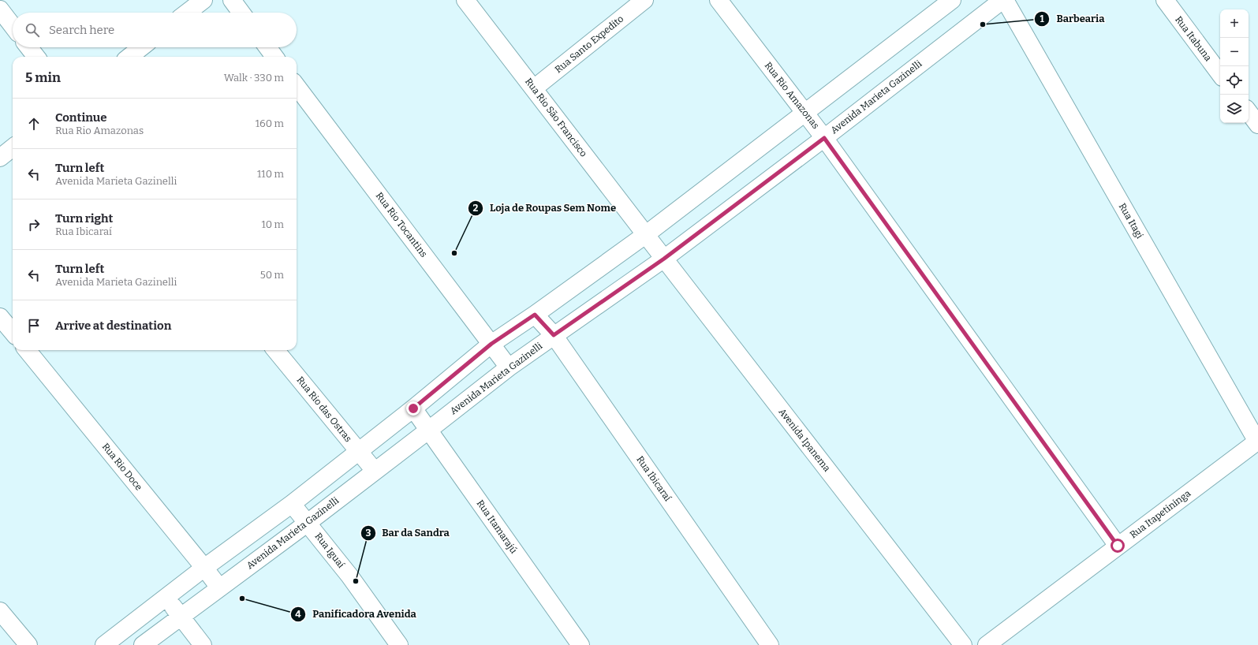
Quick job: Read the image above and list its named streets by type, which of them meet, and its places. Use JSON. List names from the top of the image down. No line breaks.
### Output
{"streets":{"street":["Rua Itabuna","Rua Santo Expedito","Rua Rio Amazonas","Avenida Marieta Gazinelli","Rua Rio São Francisco","Rua Itagi","Rua Rio Tocantins","Rua Rio das Ostras","Avenida Ipanema","Rua Rio Doce","Rua Ibicaraí","Rua Itapetininga","Rua Itamarajú","Rua Iguaí"]},"crossings":[["Rua Santo Expedito","Rua Rio São Francisco"],["Rua Rio Amazonas","Avenida Marieta Gazinelli"],["Rua Rio Amazonas","Rua Itapetininga"],["Avenida Marieta Gazinelli","Rua Itagi"],["Avenida Marieta Gazinelli","Rua Rio Tocantins"],["Avenida Marieta Gazinelli","Rua Rio das Ostras"],["Avenida Marieta Gazinelli","Avenida Ipanema"],["Avenida Marieta Gazinelli","Rua Rio Doce"],["Avenida Marieta Gazinelli","Rua Ibicaraí"],["Avenida Marieta Gazinelli","Rua Itamarajú"],["Avenida Marieta Gazinelli","Rua Iguaí"],["Rua Rio São Francisco","Avenida Ipanema"],["Rua Itagi","Rua Itapetininga"]],"places":["Barbearia","Loja de Roupas Sem Nome","Bar da Sandra","Panificadora Avenida"],"page":{"map_buttons":["+","−"],"search":"Search here","heading":["5 min","Walk · 330 m"],"list":[["Continue","Rua Rio Amazonas","160 m"],["Turn left","Avenida Marieta Gazinelli","110 m"],["Turn right","Rua Ibicaraí","10 m"],["Turn left","Avenida Marieta Gazinelli","50 m"],"Arrive at destination"]}}
